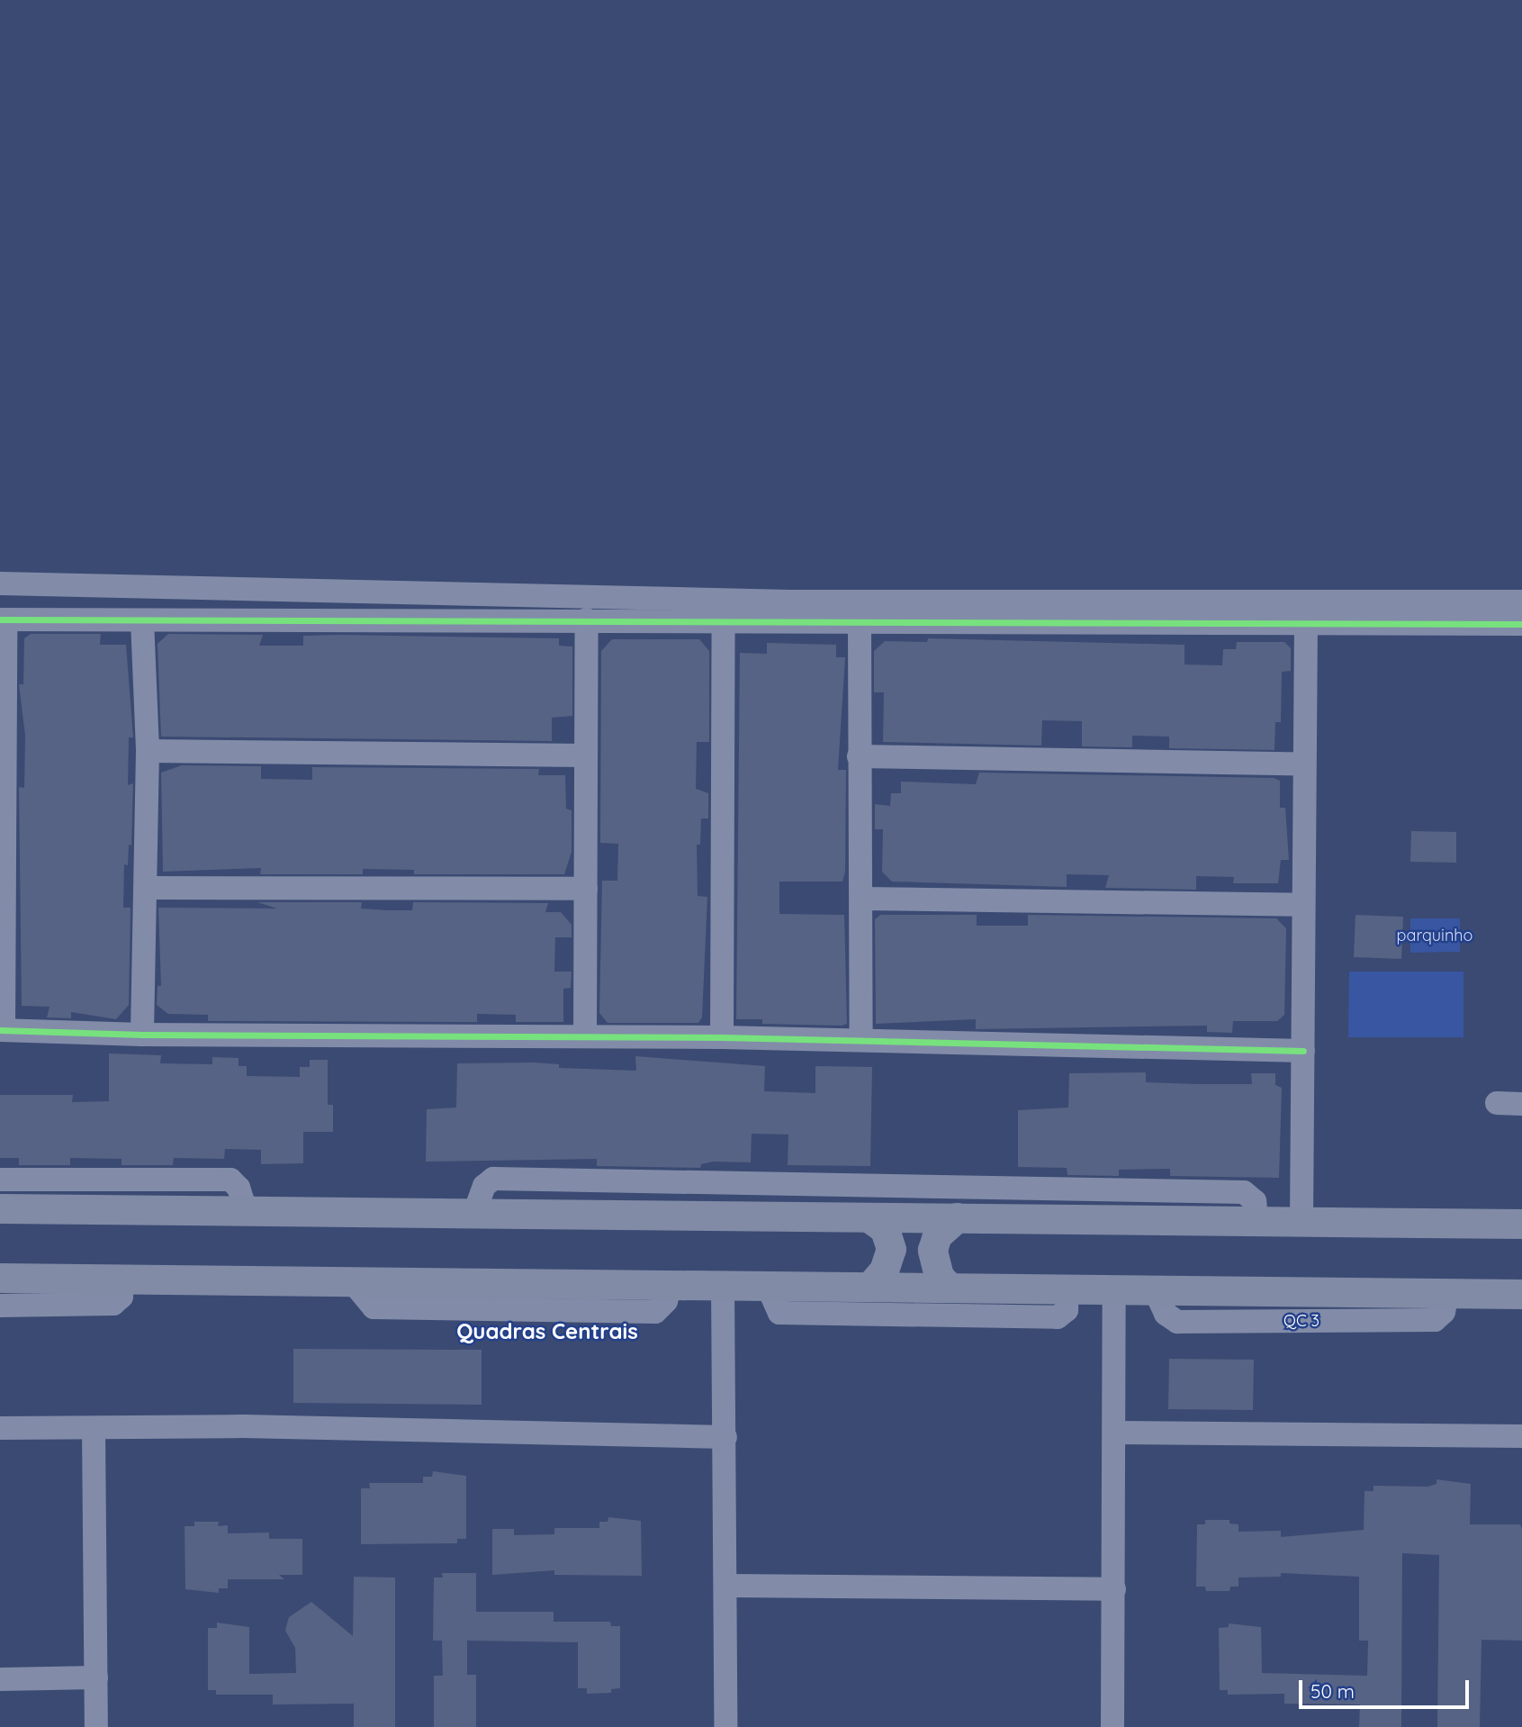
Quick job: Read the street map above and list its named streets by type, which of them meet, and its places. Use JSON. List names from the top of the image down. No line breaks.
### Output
{"districts":["Quadras Centrais"],"parks":["parquinho"],"scale_bar":"50 m"}
